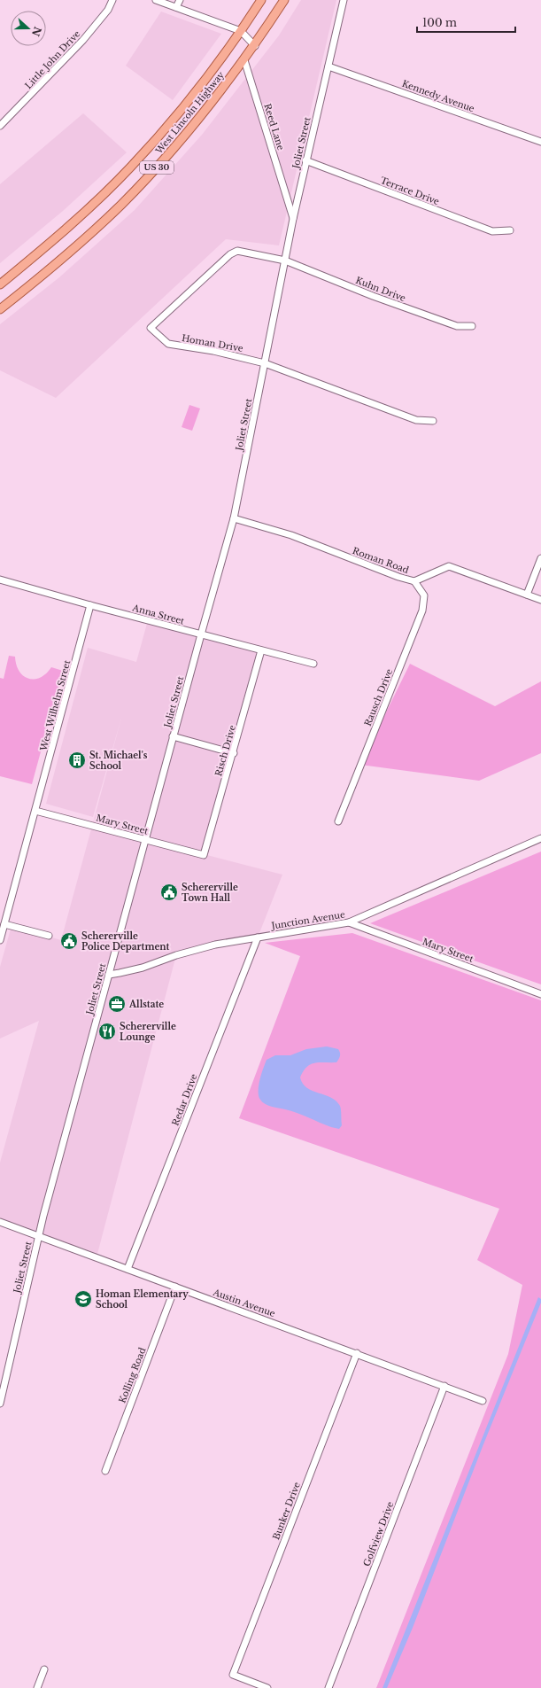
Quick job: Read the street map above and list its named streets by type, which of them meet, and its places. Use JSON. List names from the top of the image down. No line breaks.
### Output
{"streets":{"main road":["West Lincoln Highway","US 30"],"street":["Little John Drive","Kennedy Avenue","Reed Lane","Joliet Street","Terrace Drive","Kuhn Drive","Homan Drive","Roman Road","Anna Street","Rausch Drive","West Wilhelm Street","Risch Drive","Mary Street","Junction Avenue","Redar Drive","Austin Avenue","Kolling Road","Bunker Drive","Golfview Drive"]},"crossings":[["Kennedy Avenue","Joliet Street"],["West Lincoln Highway","Reed Lane"],["Reed Lane","Joliet Street"],["Joliet Street","Terrace Drive"],["Joliet Street","Kuhn Drive"],["Joliet Street","Homan Drive"],["Joliet Street","Roman Road"],["Joliet Street","Anna Street"],["Joliet Street","Mary Street"],["Joliet Street","Junction Avenue"],["Joliet Street","Austin Avenue"],["Kuhn Drive","Homan Drive"],["Roman Road","Rausch Drive"],["Anna Street","West Wilhelm Street"],["Anna Street","Risch Drive"],["West Wilhelm Street","Mary Street"],["Risch Drive","Mary Street"],["Mary Street","Junction Avenue"],["Junction Avenue","Redar Drive"],["Redar Drive","Austin Avenue"],["Austin Avenue","Kolling Road"],["Austin Avenue","Bunker Drive"],["Austin Avenue","Golfview Drive"]],"places":{"building":["St. Michael's School"],"public building":["Schererville Town Hall","Schererville Police Department"],"office":["Allstate"],"restaurant":["Schererville Lounge"],"school or university":["Homan Elementary School"]},"scale_bar":"100 m","north":"right"}
